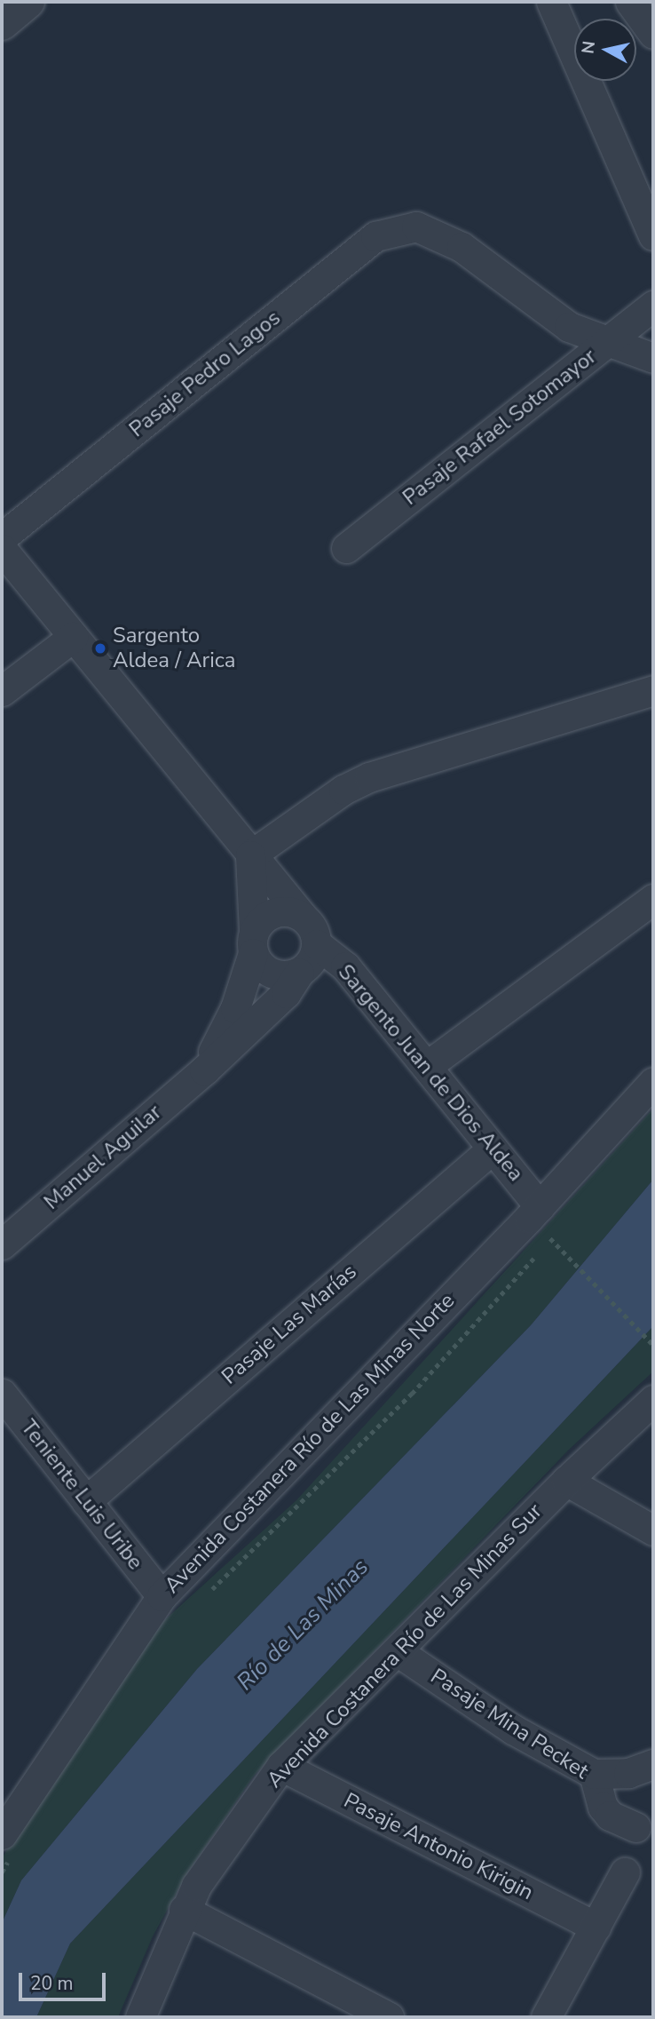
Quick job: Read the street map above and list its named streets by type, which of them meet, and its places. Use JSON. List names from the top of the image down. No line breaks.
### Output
{"streets":{"street":["Pasaje Pedro Lagos","Pasaje Rafael Sotomayor","Sargento Juan de Dios Aldea","Manuel Aguilar","Pasaje Las Marías","Avenida Costanera Río de Las Minas Norte","Teniente Luis Uribe","Avenida Costanera Río de Las Minas Sur","Pasaje Mina Pecket","Pasaje Antonio Kirigin"]},"crossings":[["Pasaje Pedro Lagos","Pasaje Rafael Sotomayor"],["Sargento Juan de Dios Aldea","Manuel Aguilar"],["Sargento Juan de Dios Aldea","Pasaje Las Marías"],["Sargento Juan de Dios Aldea","Avenida Costanera Río de Las Minas Norte"],["Pasaje Las Marías","Teniente Luis Uribe"],["Avenida Costanera Río de Las Minas Norte","Teniente Luis Uribe"],["Avenida Costanera Río de Las Minas Sur","Pasaje Mina Pecket"],["Avenida Costanera Río de Las Minas Sur","Pasaje Antonio Kirigin"]],"water":["Río de Las Minas"],"places":["Sargento Aldea / Arica"],"scale_bar":"20 m","north":"left"}
